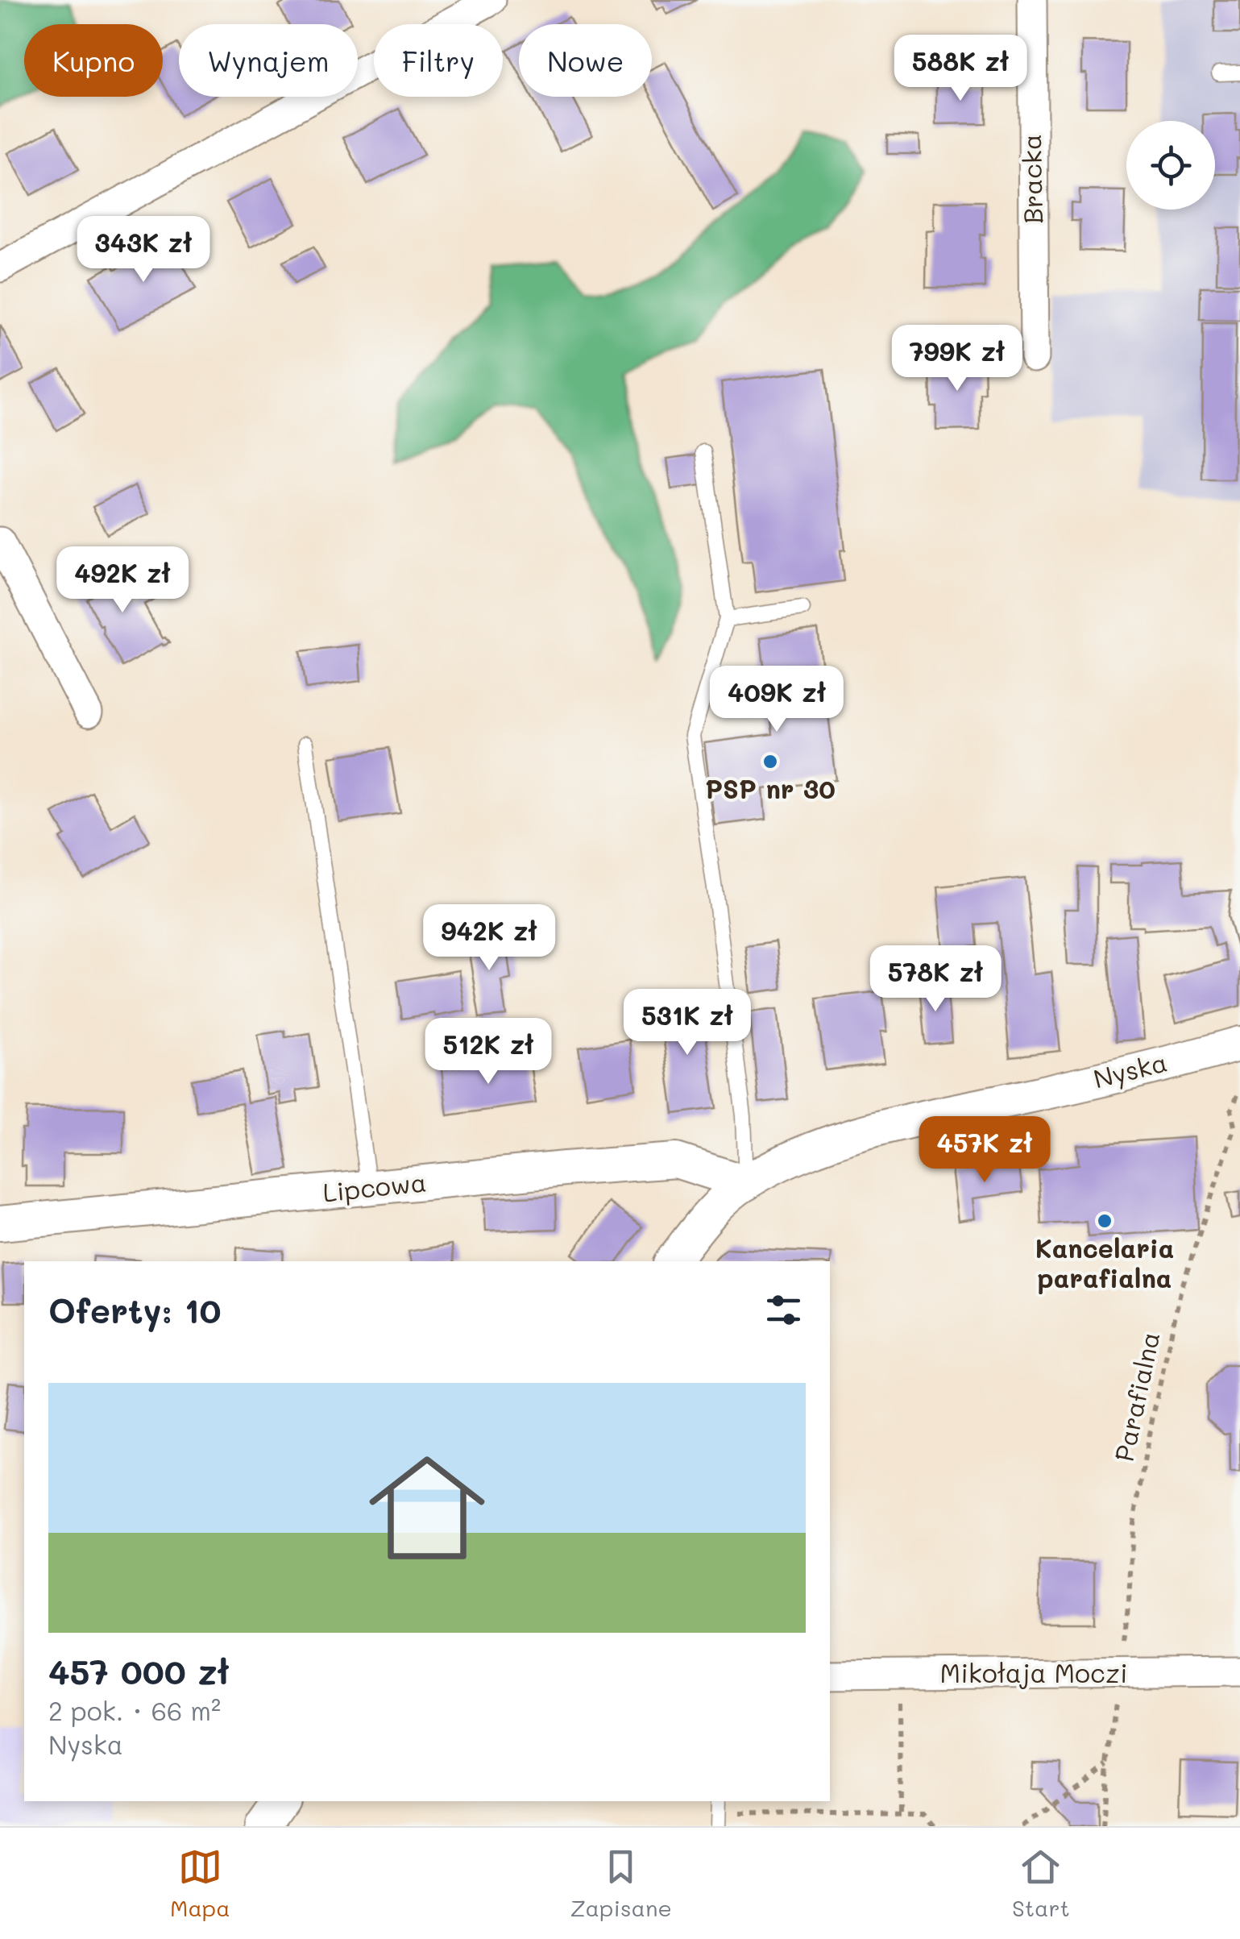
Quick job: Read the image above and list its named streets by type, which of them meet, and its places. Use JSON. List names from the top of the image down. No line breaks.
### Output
{"streets":{"street":["Bracka","Nyska","Lipcowa","Mikołaja Moczi"],"path":["Parafialna"]},"crossings":[["Nyska","Lipcowa"],["Parafialna","Mikołaja Moczi"]],"places":["PSP nr 30","Kancelaria parafialna"],"page":{"chip":["Kupno","Wynajem","Filtry","Nowe"],"price":["588K zł","343K zł","799K zł","492K zł","409K zł","942K zł","578K zł","531K zł","512K zł","457K zł"],"heading":"Oferty: 10","list":[{"name":"457 000 zł","note":"2 pok. · 66 m² · Nyska"}],"tabs":["Mapa","Zapisane","Start"]}}
